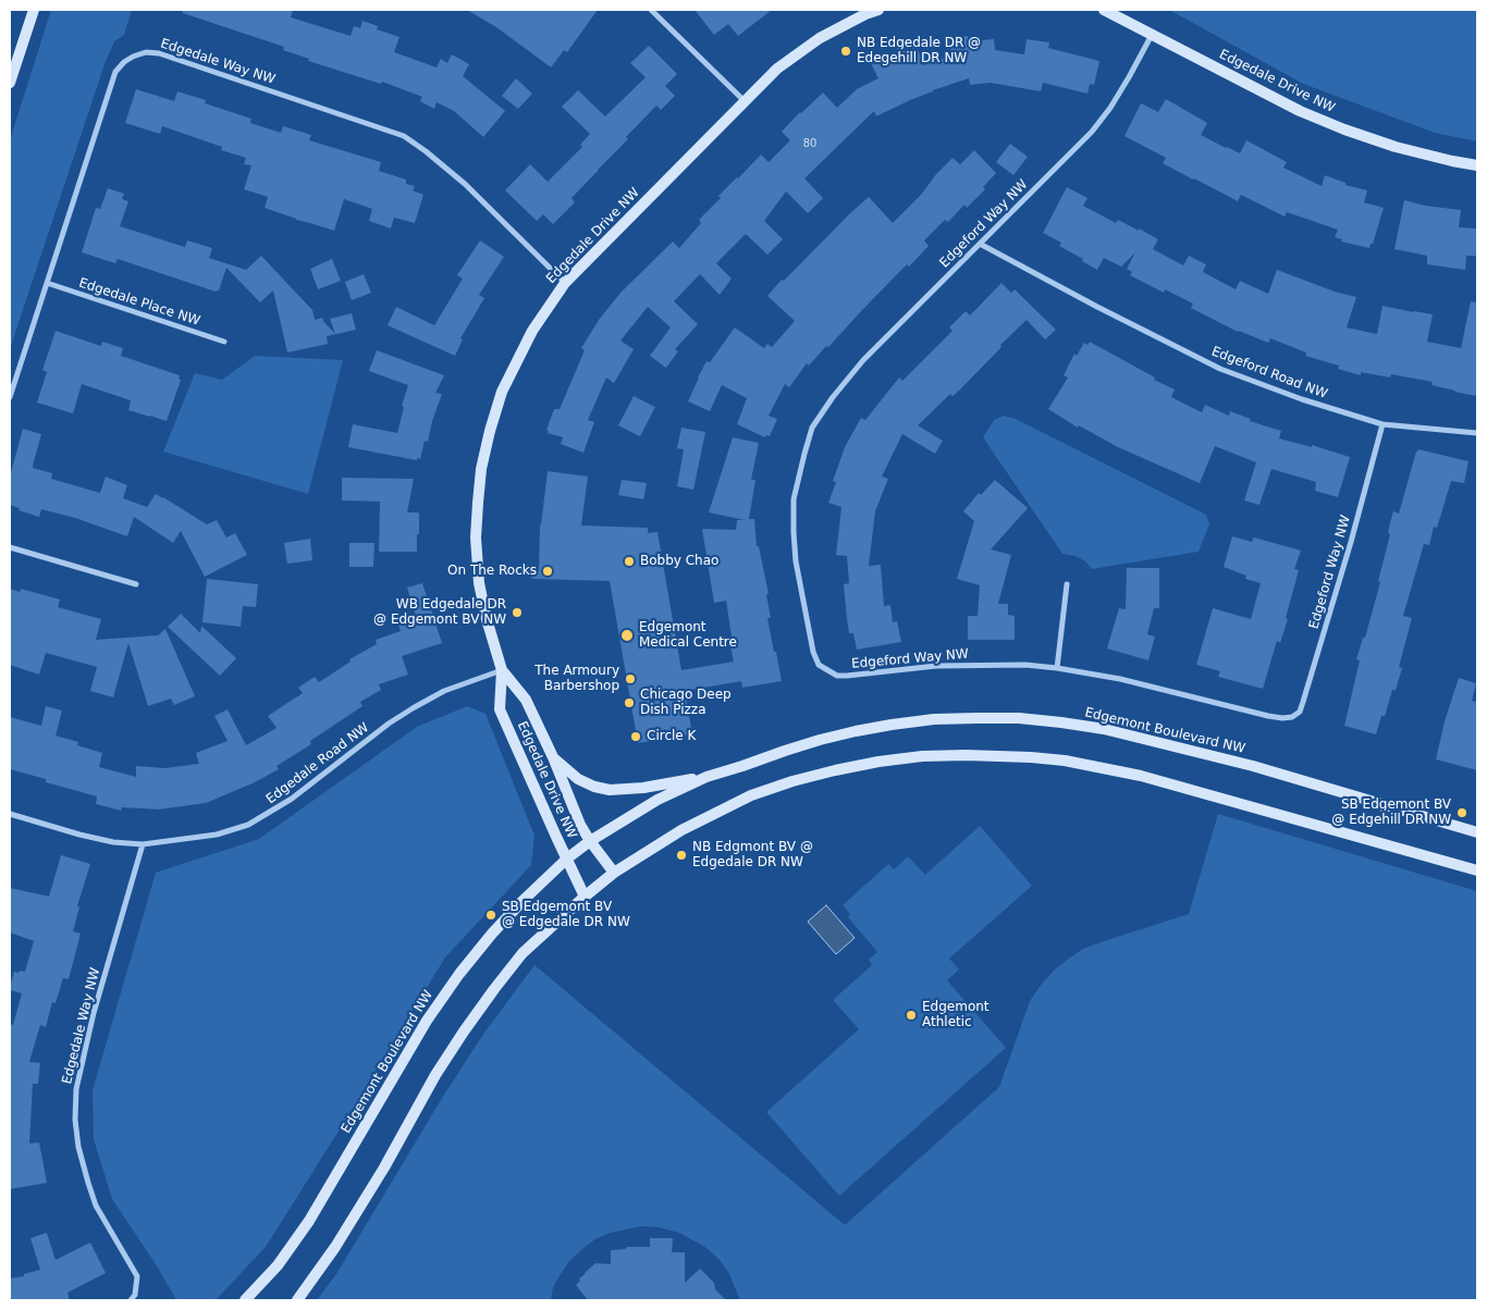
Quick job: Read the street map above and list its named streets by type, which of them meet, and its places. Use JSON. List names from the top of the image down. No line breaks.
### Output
{"streets":{"main road":["Edgedale Drive NW","Edgemont Boulevard NW"],"street":["Edgedale Way NW","Edgeford Way NW","Edgedale Place NW","Edgeford Road NW","Edgedale Road NW"]},"crossings":[["Edgedale Way NW","Edgedale Drive NW"],["Edgedale Way NW","Edgedale Place NW"],["Edgedale Way NW","Edgedale Road NW"],["Edgedale Drive NW","Edgeford Way NW"],["Edgedale Drive NW","Edgemont Boulevard NW"],["Edgedale Drive NW","Edgedale Road NW"],["Edgeford Way NW","Edgeford Road NW"]],"places":["NB Edgedale DR @ Edegehill DR NW","Bobby Chao","On The Rocks","WB Edgedale DR @ Edgemont BV NW","Edgemont Medical Centre","The Armoury Barbershop","Chicago Deep Dish Pizza","Circle K","SB Edgemont BV @ Edgehill DR NW","NB Edgmont BV @ Edgedale DR NW","SB Edgemont BV @ Edgedale DR NW","Edgemont Athletic"],"house_numbers":["80"]}
